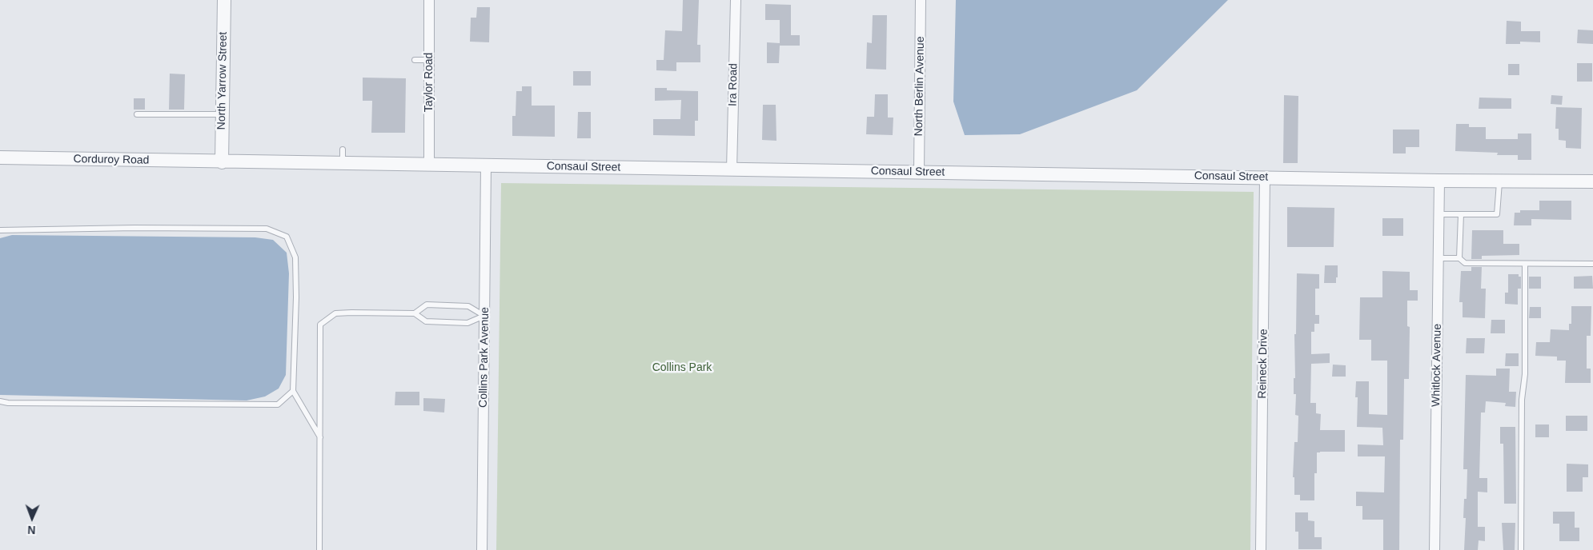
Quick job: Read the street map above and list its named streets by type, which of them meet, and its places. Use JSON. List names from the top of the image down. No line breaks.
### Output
{"streets":{"street":["North Yarrow Street","Taylor Road","Ira Road","North Berlin Avenue","Corduroy Road","Consaul Street","Collins Park Avenue","Reineck Drive","Whitlock Avenue"]},"crossings":[["North Yarrow Street","Corduroy Road"],["North Yarrow Street","Consaul Street"],["Taylor Road","Consaul Street"],["Ira Road","Consaul Street"],["North Berlin Avenue","Consaul Street"],["Corduroy Road","Consaul Street"],["Consaul Street","Collins Park Avenue"],["Consaul Street","Reineck Drive"],["Consaul Street","Whitlock Avenue"]],"parks":["Collins Park"],"north":"bottom"}
